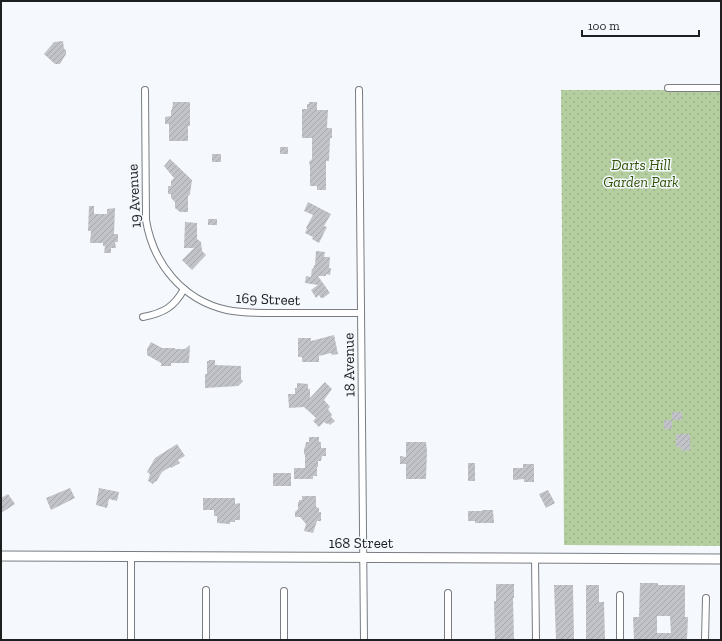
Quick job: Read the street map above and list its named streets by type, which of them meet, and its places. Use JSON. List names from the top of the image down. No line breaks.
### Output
{"streets":{"main road":["168 Street"],"street":["19 Avenue","169 Street","18 Avenue"]},"crossings":[["19 Avenue","169 Street"],["169 Street","18 Avenue"],["18 Avenue","168 Street"]],"parks":["Darts Hill Garden Park"],"scale_bar":"100 m"}
